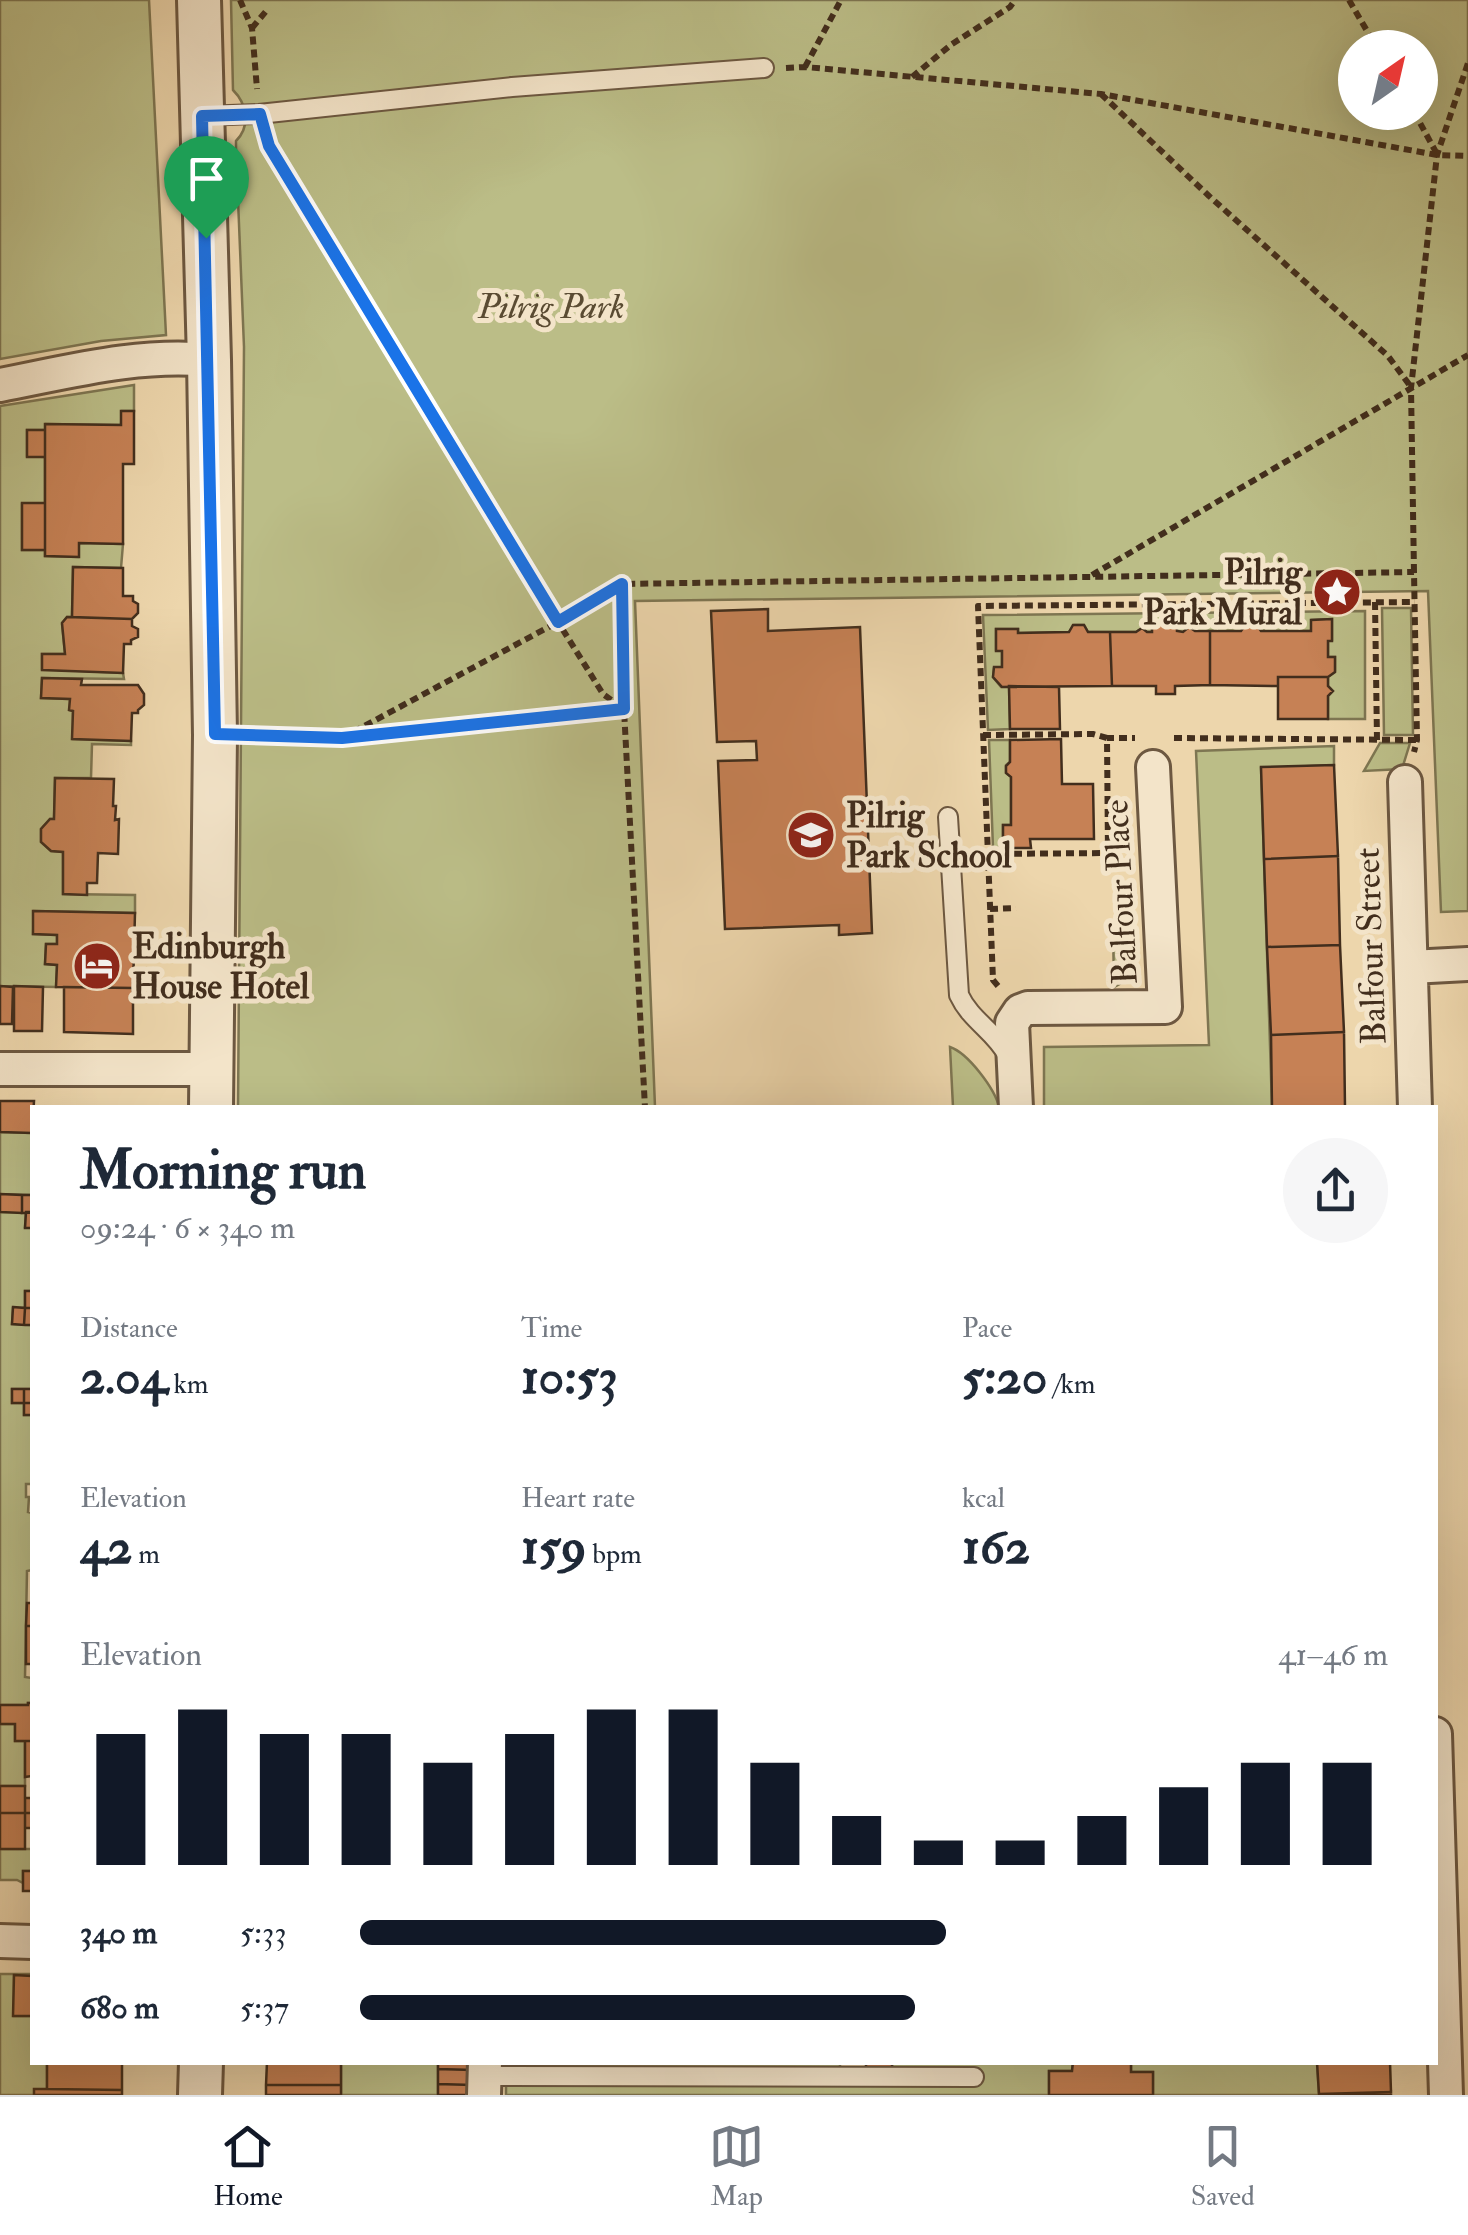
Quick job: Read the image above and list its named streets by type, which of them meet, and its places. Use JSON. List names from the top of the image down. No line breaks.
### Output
{"streets":{"street":["Balfour Place","Balfour Street"]},"parks":["Pilrig Park"],"places":{"place":["Pilrig Park Mural"],"school or university":["Pilrig Park School"],"hotel":["Edinburgh House Hotel"]},"north":"top right","page":{"heading":["Morning run","09:24 · 6 × 340 m"],"stats":[["Distance","2.04 km"],["Time","10:53"],["Pace","5:20 /km"],["Elevation","42 m"],["Heart rate","159 bpm"],["kcal","162"]],"chart":["Elevation","41–46 m"],"list":[{"name":"340 m","note":"5:33"},{"name":"680 m","note":"5:37"}],"tabs":["Home","Map","Saved"]}}
